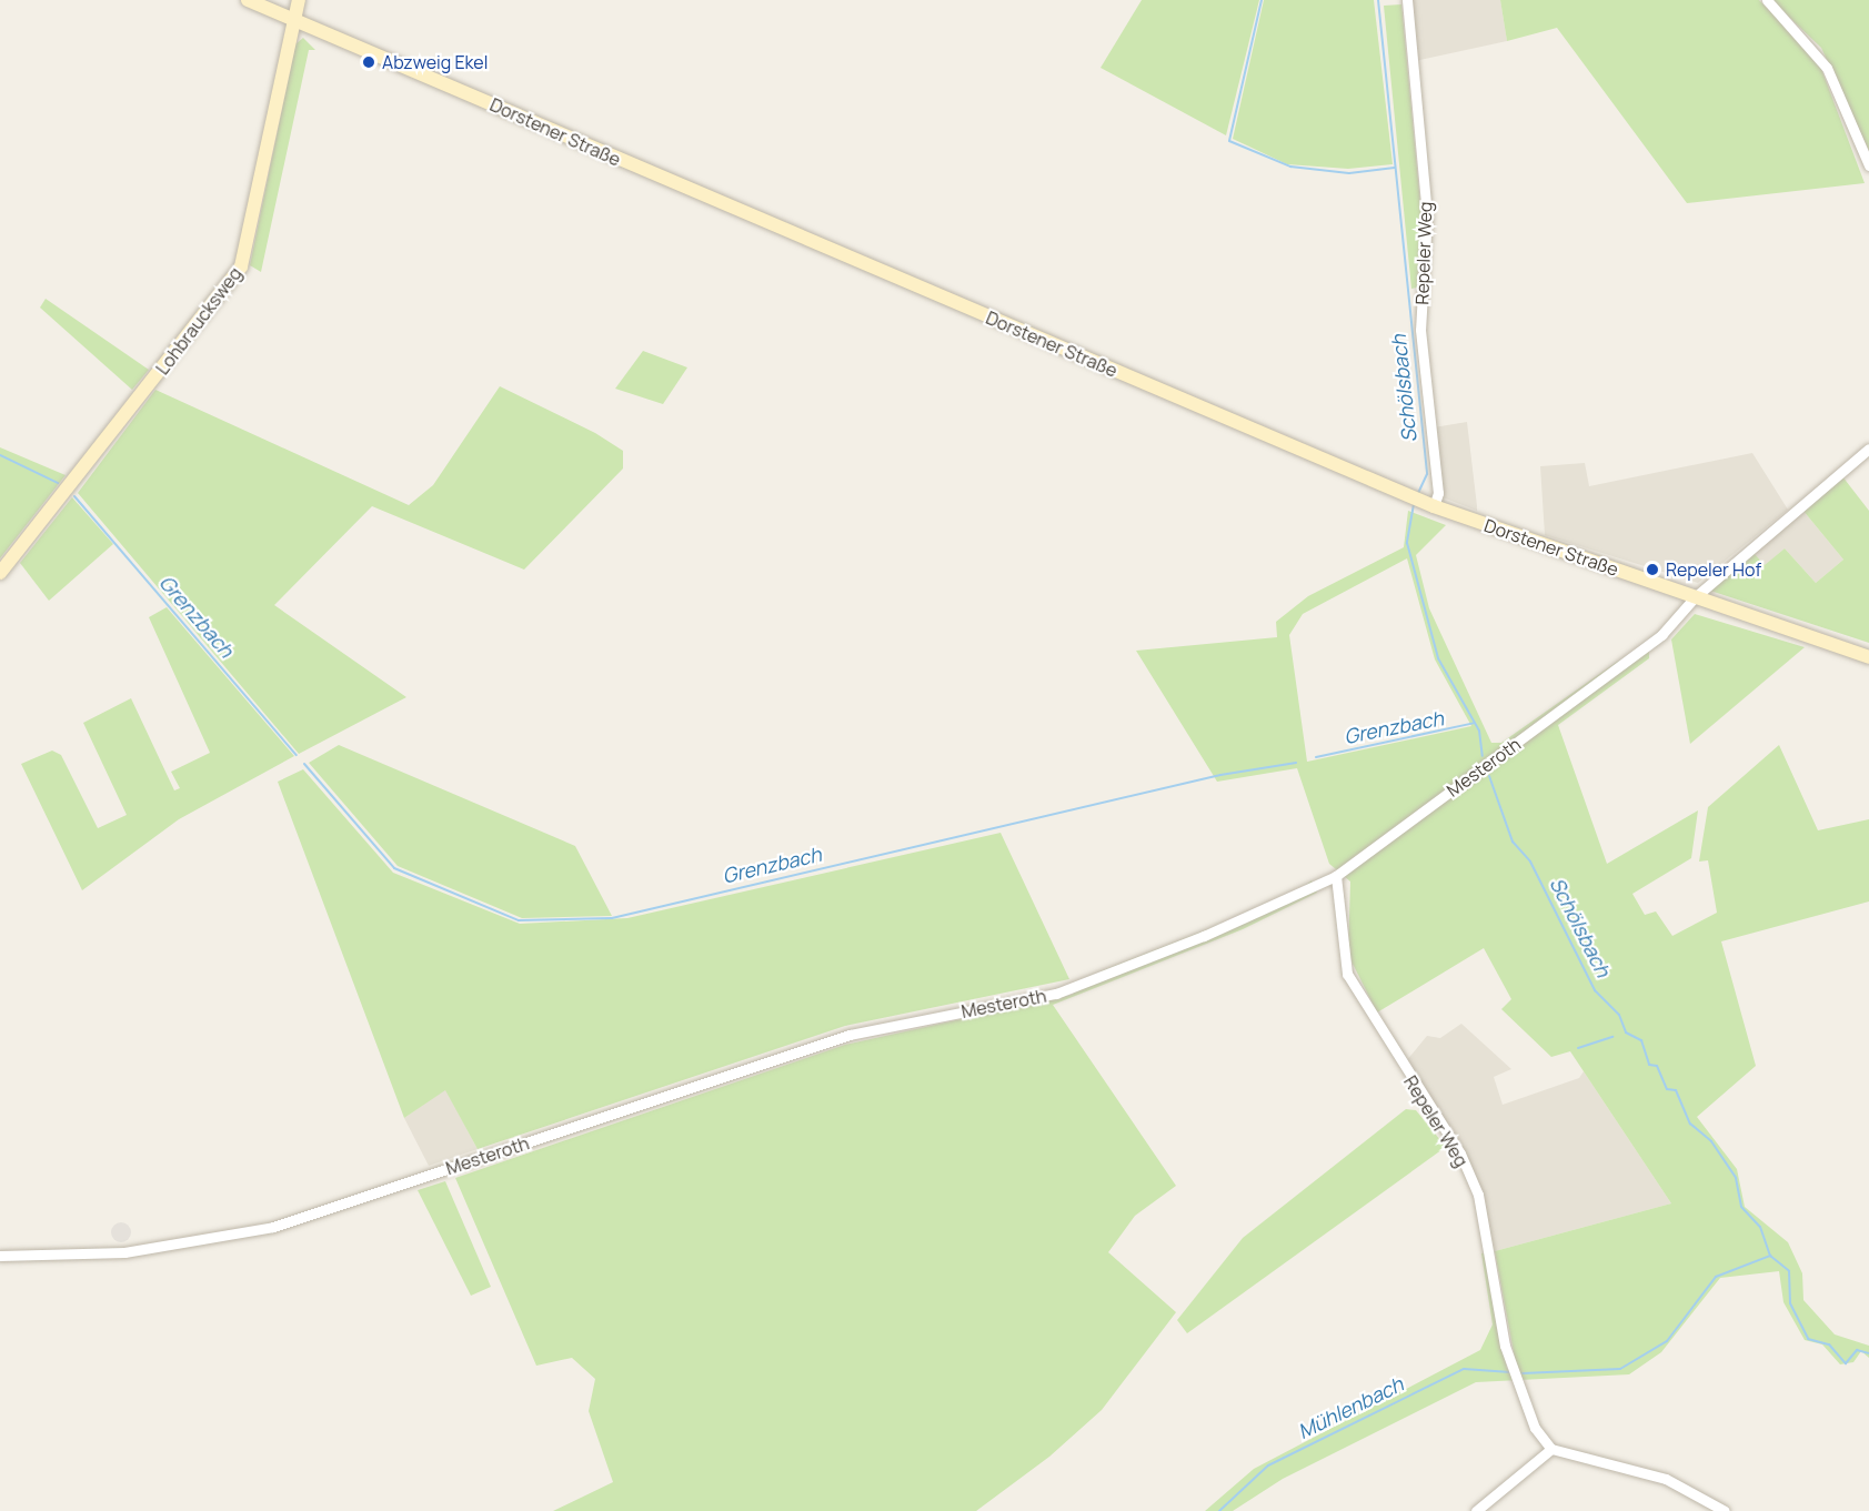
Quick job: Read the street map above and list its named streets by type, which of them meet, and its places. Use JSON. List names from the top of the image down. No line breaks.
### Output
{"streets":{"main road":["Dorstener Straße","Lohbraucksweg"],"street":["Repeler Weg","Mesteroth"]},"crossings":[["Dorstener Straße","Repeler Weg"],["Dorstener Straße","Lohbraucksweg"],["Dorstener Straße","Mesteroth"],["Repeler Weg","Mesteroth"]],"water":["Schölsbach","Grenzbach","Mühlenbach"],"places":["Abzweig Ekel","Repeler Hof"]}
